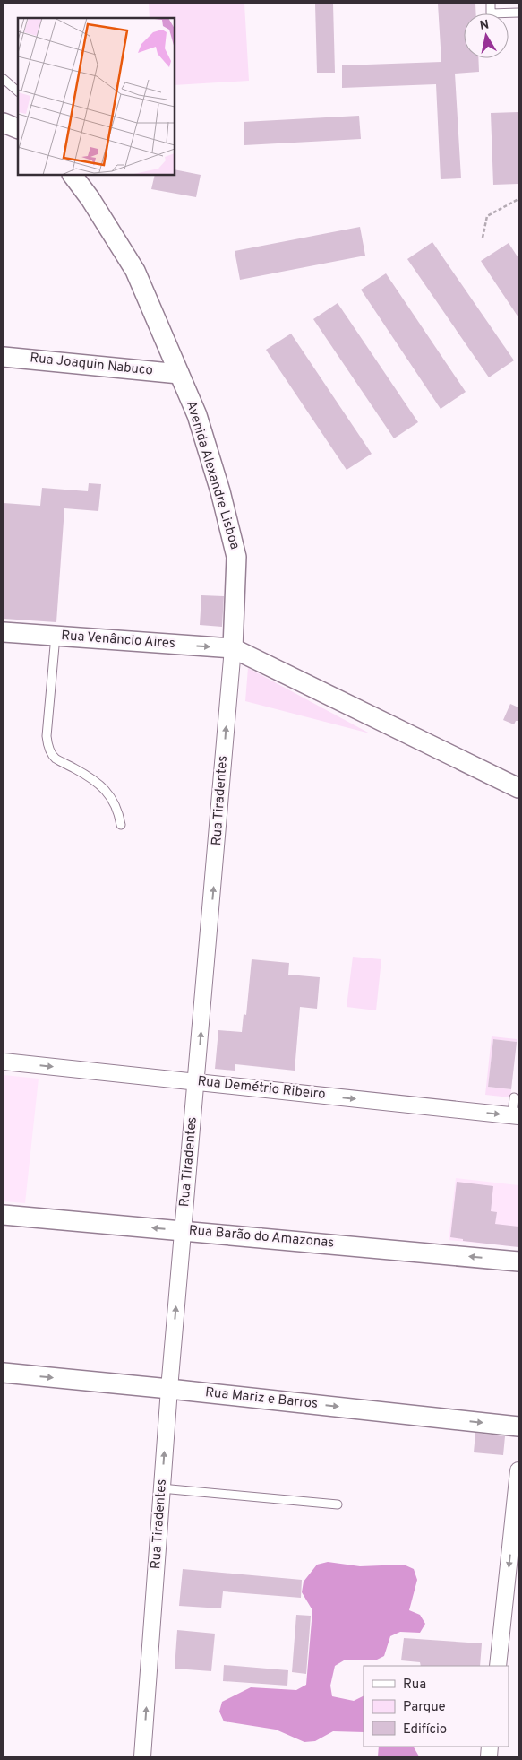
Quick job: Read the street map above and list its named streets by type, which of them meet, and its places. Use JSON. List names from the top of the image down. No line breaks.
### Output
{"streets":{"street":["Rua Joaquin Nabuco","Avenida Alexandre Lisboa","Rua Venâncio Aires","Rua Tiradentes","Rua Demétrio Ribeiro","Rua Barão do Amazonas","Rua Mariz e Barros"]},"crossings":[["Rua Joaquin Nabuco","Avenida Alexandre Lisboa"],["Avenida Alexandre Lisboa","Rua Venâncio Aires"],["Avenida Alexandre Lisboa","Rua Tiradentes"],["Rua Venâncio Aires","Rua Tiradentes"],["Rua Tiradentes","Rua Demétrio Ribeiro"],["Rua Tiradentes","Rua Barão do Amazonas"],["Rua Tiradentes","Rua Mariz e Barros"]],"one_way":["Rua Venâncio Aires","Rua Tiradentes","Rua Demétrio Ribeiro","Rua Barão do Amazonas","Rua Mariz e Barros"],"legend":["Rua","Parque","Edifício"],"north":"top"}
